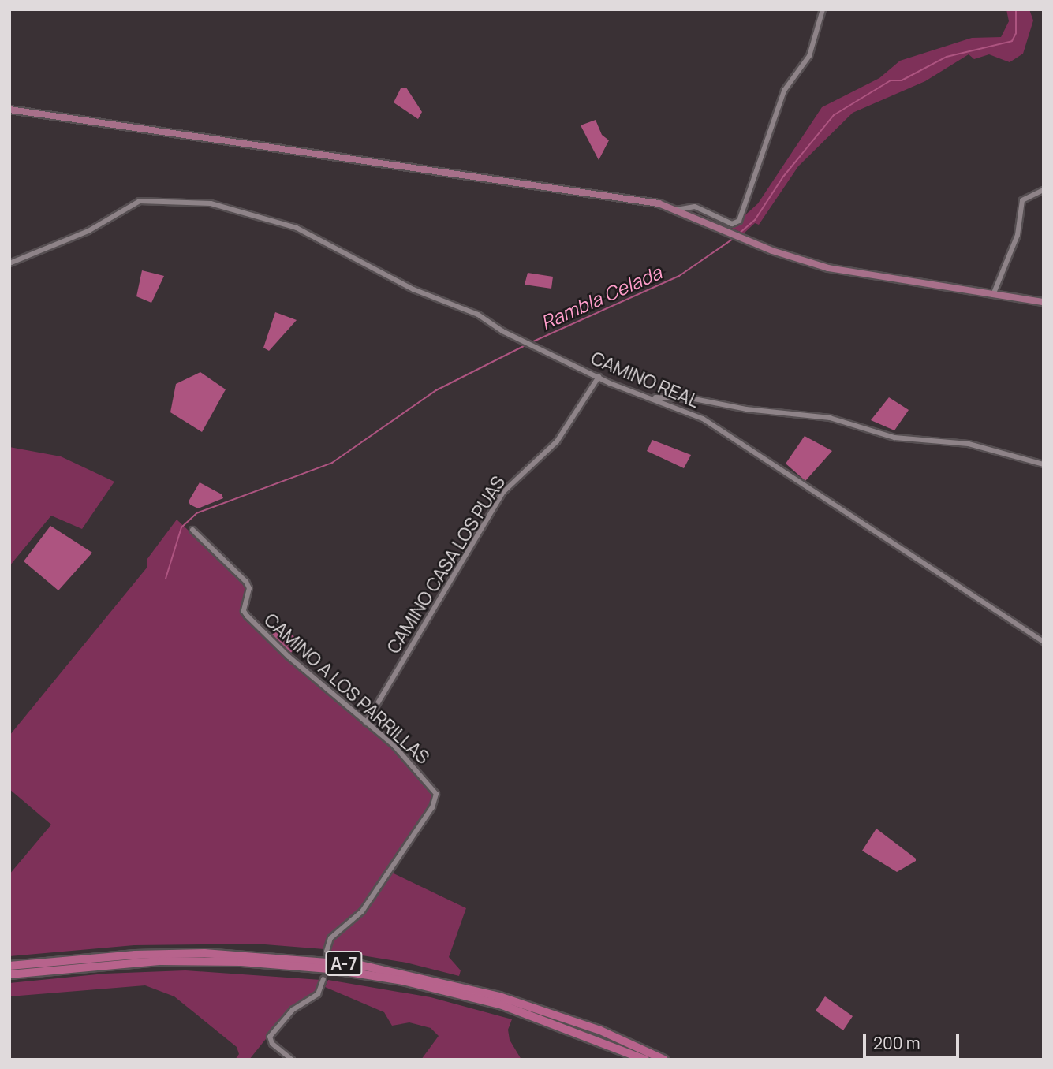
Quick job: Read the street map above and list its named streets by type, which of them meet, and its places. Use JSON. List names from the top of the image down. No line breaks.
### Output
{"streets":{"highway":["A-7"],"street":["CAMINO REAL","CAMINO CASA LOS PUAS","CAMINO A LOS PARRILLAS"]},"crossings":[["CAMINO REAL","CAMINO CASA LOS PUAS"],["CAMINO CASA LOS PUAS","CAMINO A LOS PARRILLAS"]],"water":["Rambla Celada"],"scale_bar":"200 m"}
